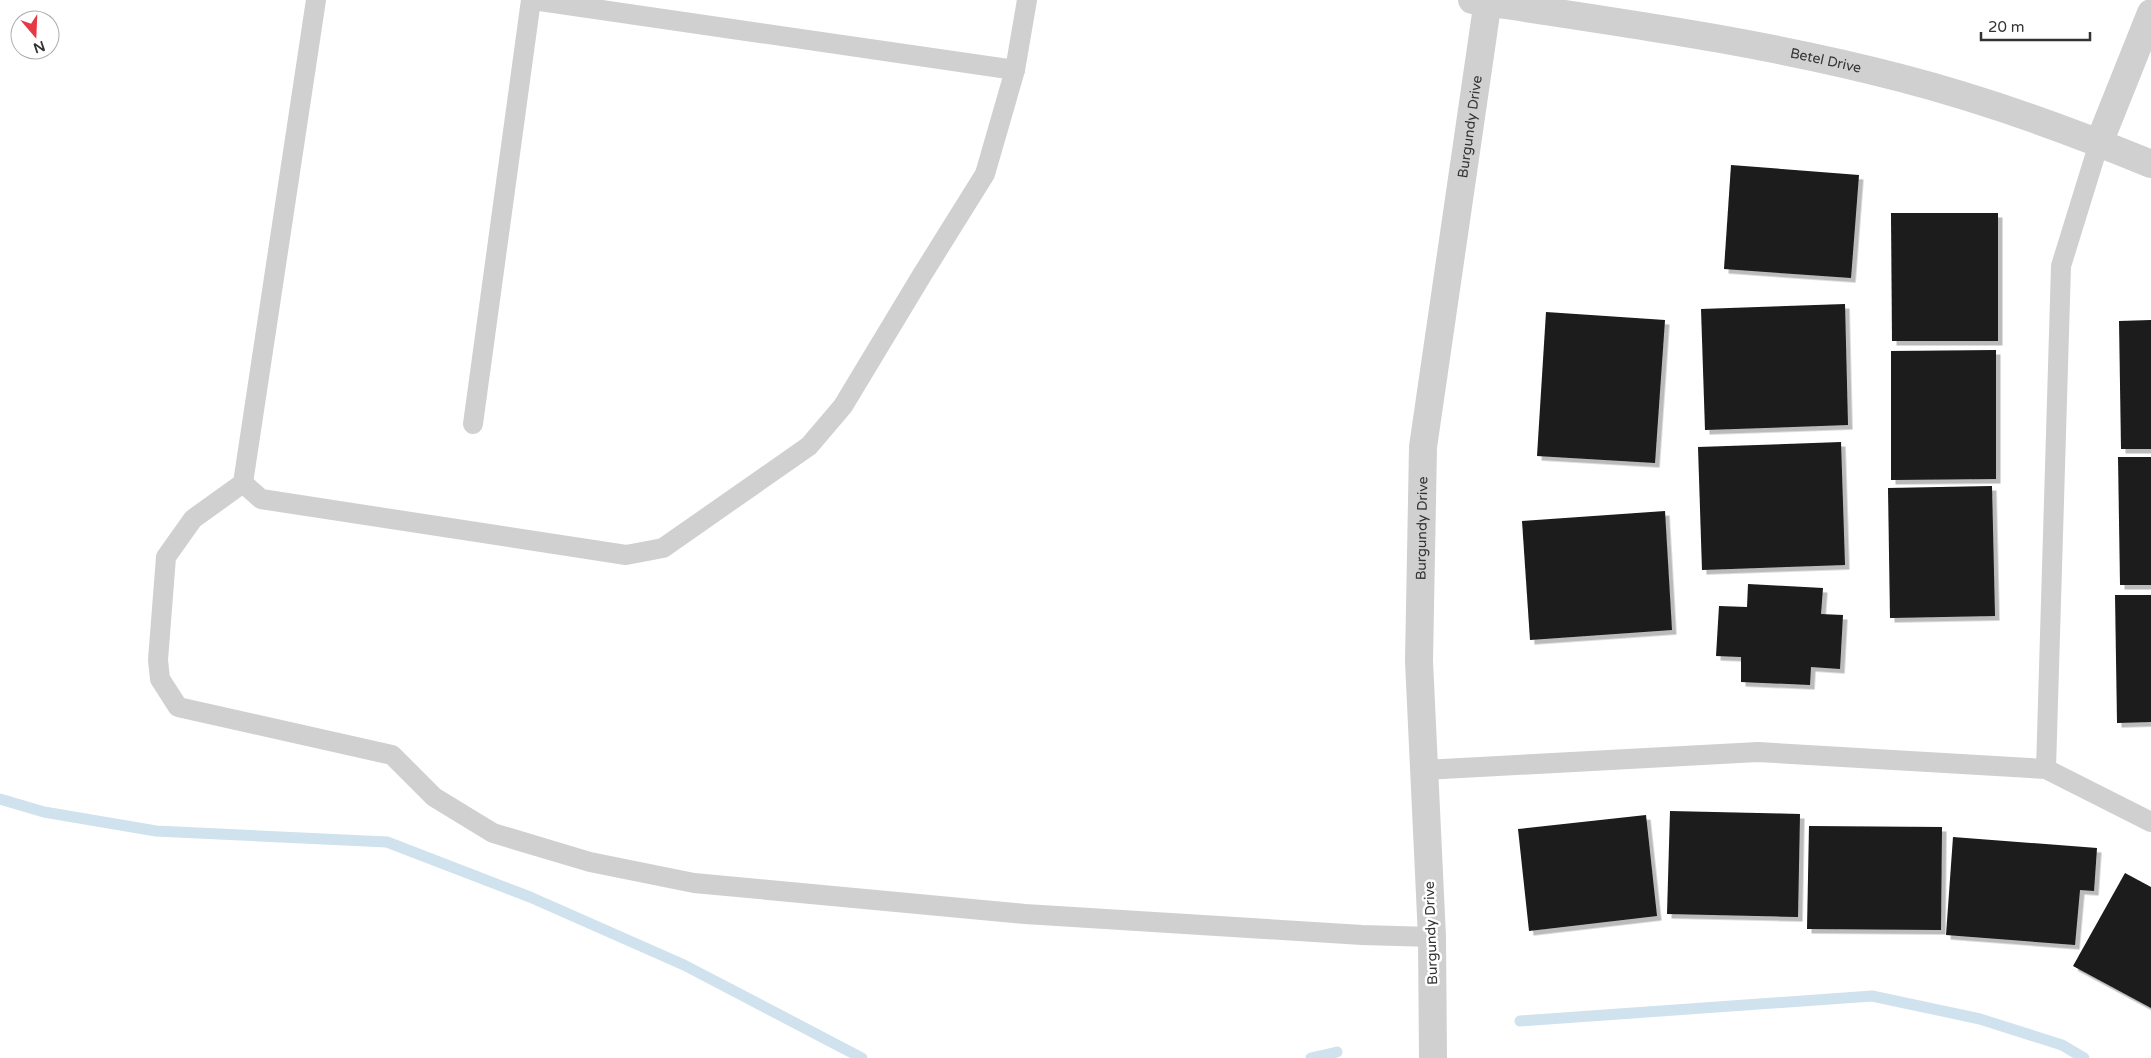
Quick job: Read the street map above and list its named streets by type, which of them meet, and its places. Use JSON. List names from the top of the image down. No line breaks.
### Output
{"streets":{"street":["Betel Drive","Burgundy Drive"]},"crossings":[["Betel Drive","Burgundy Drive"]],"scale_bar":"20 m","north":"bottom"}
